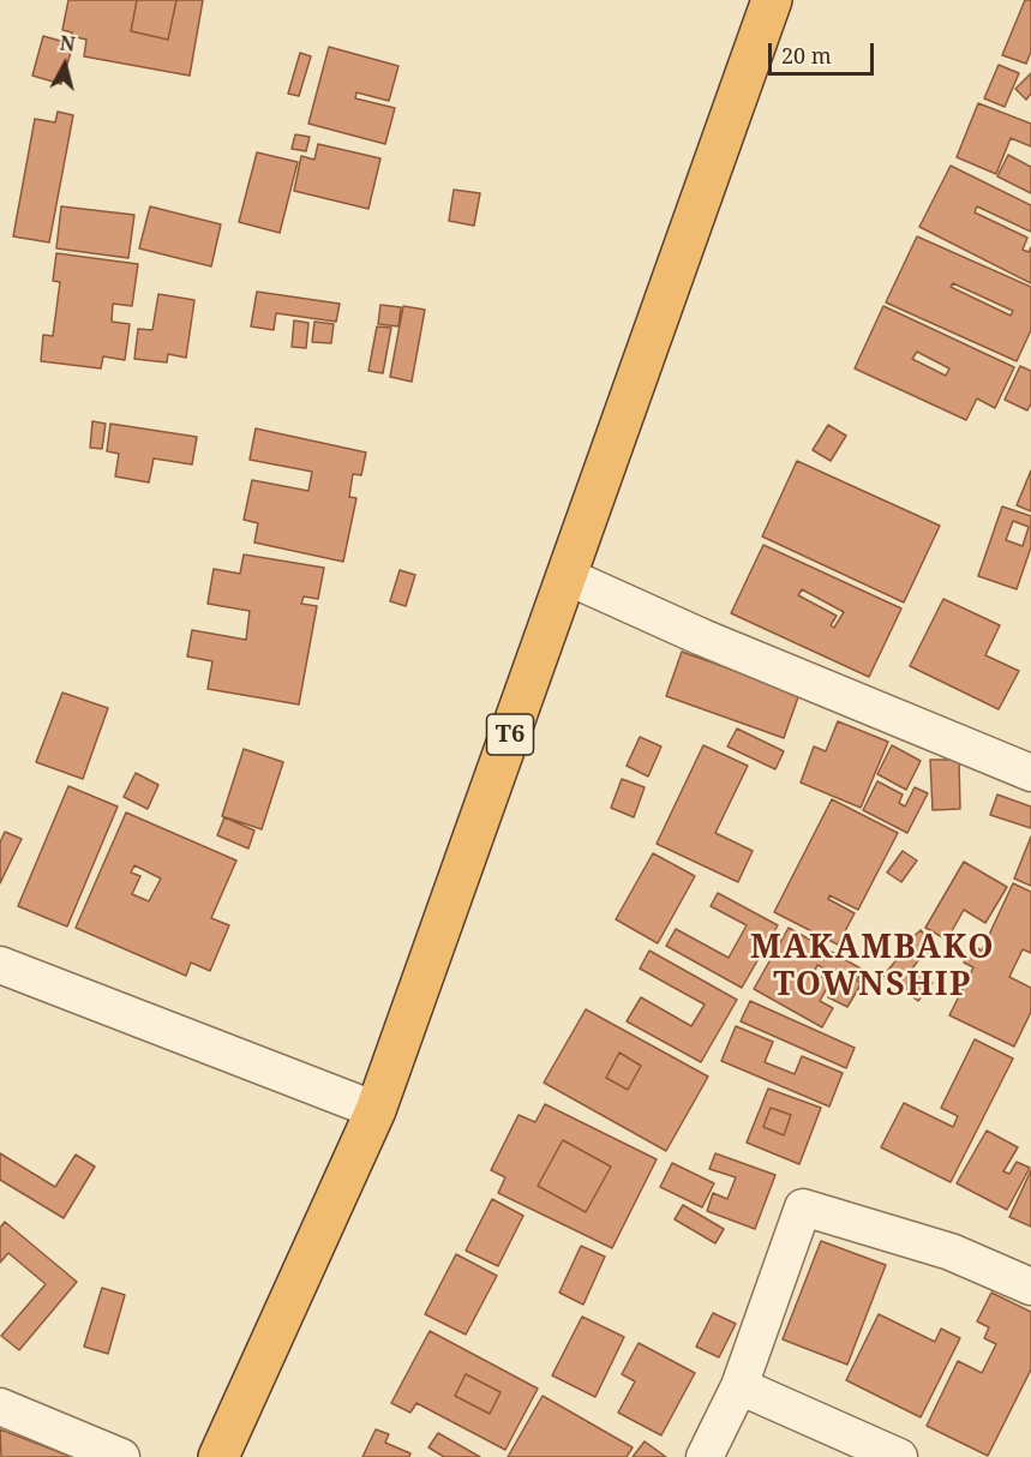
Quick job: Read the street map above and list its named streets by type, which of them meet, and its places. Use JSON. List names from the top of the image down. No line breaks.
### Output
{"streets":{"highway":["T6"]},"districts":["MAKAMBAKO TOWNSHIP"],"scale_bar":"20 m","north":"top"}
